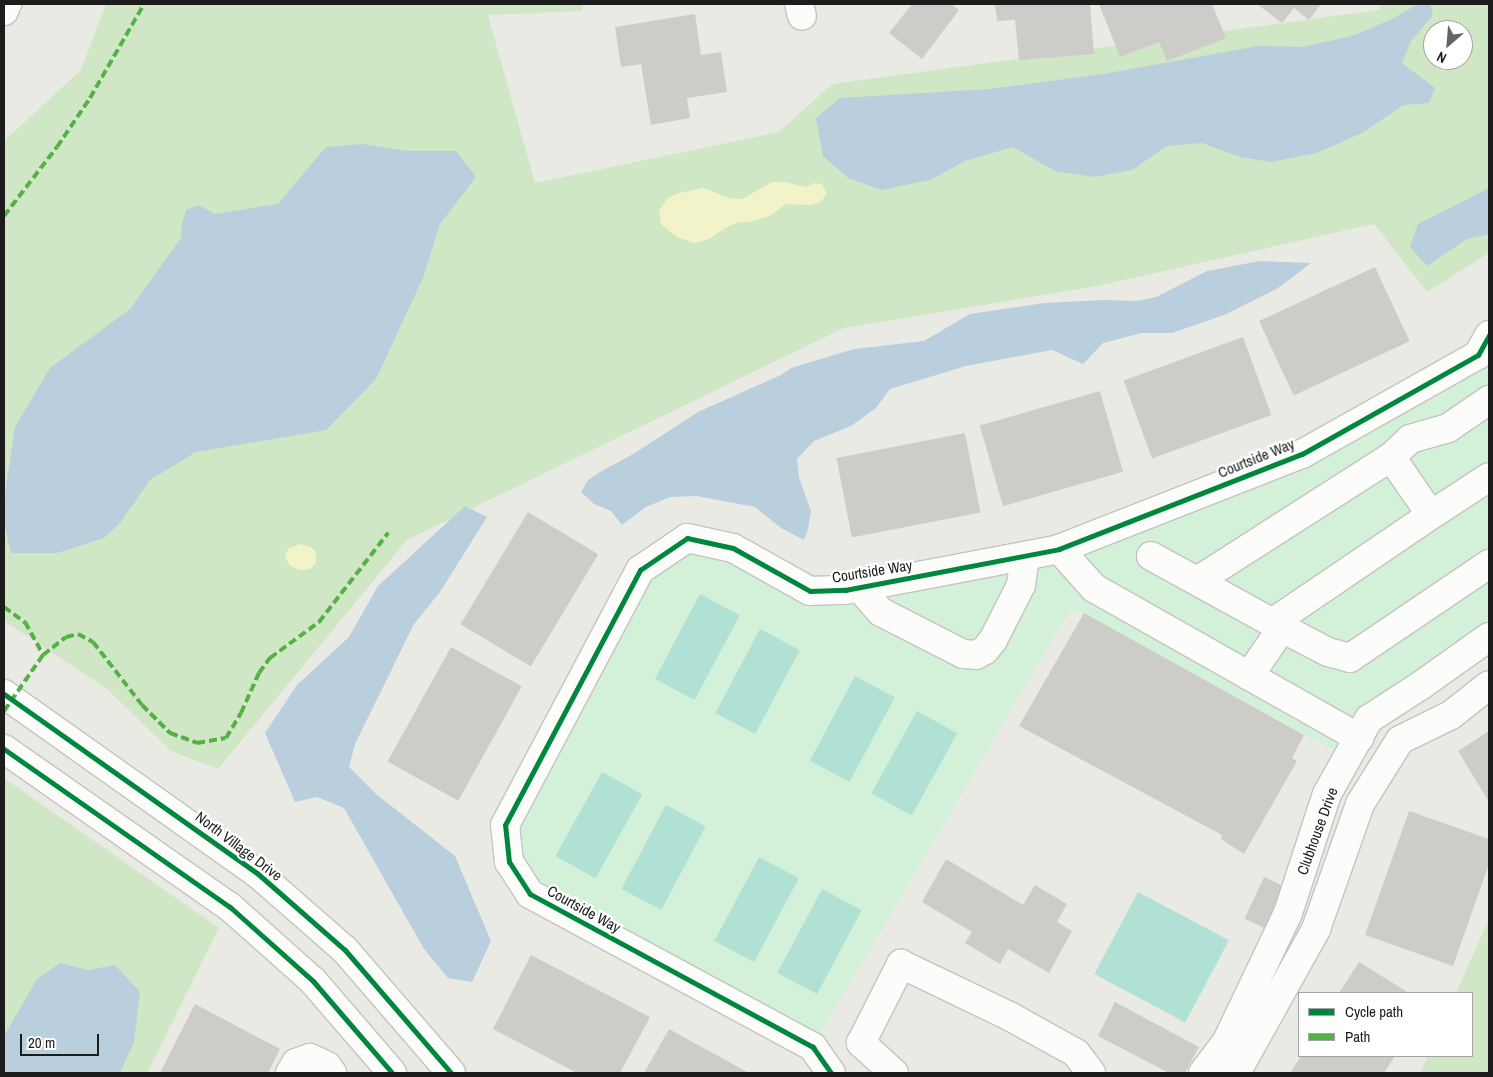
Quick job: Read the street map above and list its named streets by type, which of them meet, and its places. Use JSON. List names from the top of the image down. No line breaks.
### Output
{"streets":{"street":["Courtside Way","Clubhouse Drive","North Village Drive"]},"legend":["Cycle path","Path"],"scale_bar":"20 m","north":"bottom left"}
